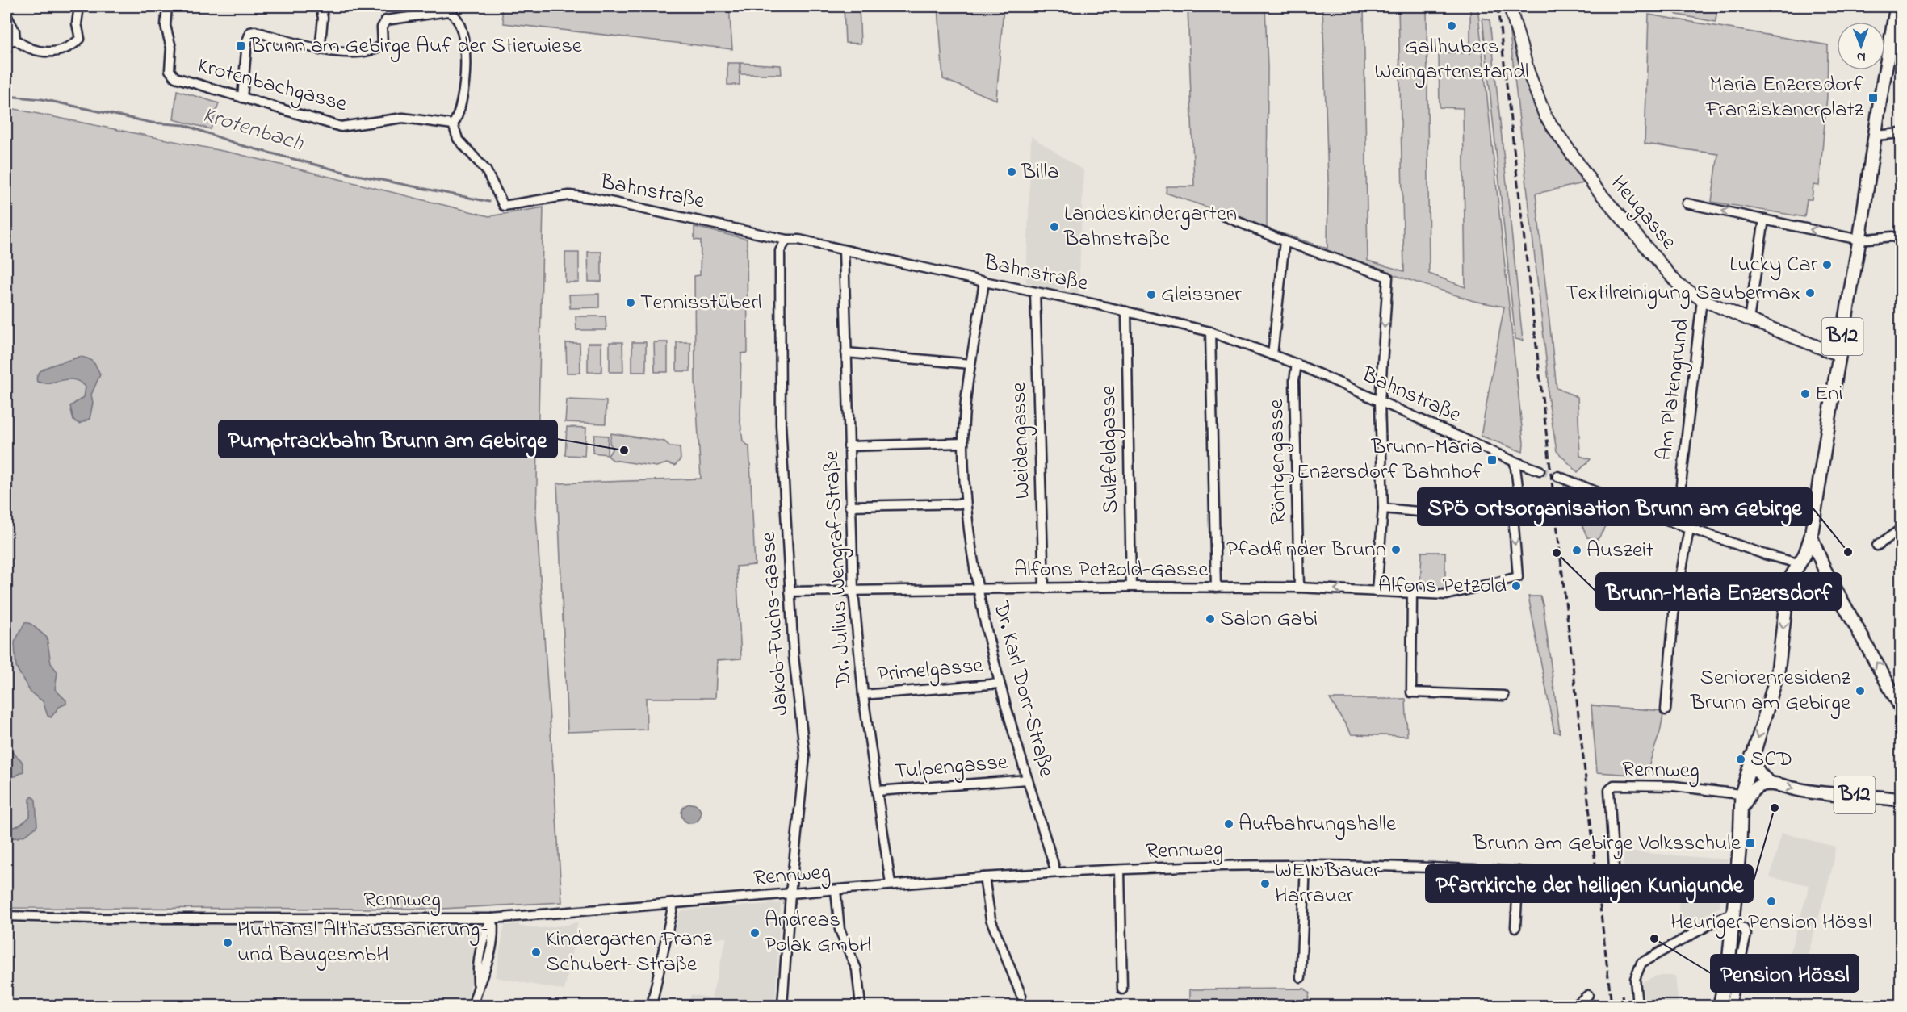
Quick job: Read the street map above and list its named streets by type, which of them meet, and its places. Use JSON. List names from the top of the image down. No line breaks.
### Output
{"streets":{"main road":["B12"],"street":["Krotenbachgasse","Bahnstraße","Heugasse","Am Platengrund","Weidengasse","Sulzfeldgasse","Röntgengasse","Dr. Julius Wengraf-Straße","Alfons Petzold-Gasse","Jakob-Fuchs-Gasse","Primelgasse","Dr. Karl Dorr-Straße","Tulpengasse","Rennweg"]},"crossings":[["Krotenbachgasse","Bahnstraße"],["Bahnstraße","Weidengasse"],["Bahnstraße","Sulzfeldgasse"],["Bahnstraße","Röntgengasse"],["Bahnstraße","Dr. Julius Wengraf-Straße"],["Bahnstraße","Jakob-Fuchs-Gasse"],["Bahnstraße","Dr. Karl Dorr-Straße"],["Heugasse","B12"],["Heugasse","Am Platengrund"],["B12","Rennweg"],["Weidengasse","Alfons Petzold-Gasse"],["Sulzfeldgasse","Alfons Petzold-Gasse"],["Röntgengasse","Alfons Petzold-Gasse"],["Dr. Julius Wengraf-Straße","Alfons Petzold-Gasse"],["Dr. Julius Wengraf-Straße","Primelgasse"],["Dr. Julius Wengraf-Straße","Tulpengasse"],["Dr. Julius Wengraf-Straße","Rennweg"],["Alfons Petzold-Gasse","Jakob-Fuchs-Gasse"],["Alfons Petzold-Gasse","Dr. Karl Dorr-Straße"],["Jakob-Fuchs-Gasse","Rennweg"],["Primelgasse","Dr. Karl Dorr-Straße"],["Dr. Karl Dorr-Straße","Tulpengasse"],["Dr. Karl Dorr-Straße","Rennweg"]],"water":["Krotenbach"],"places":{"other":["Gallhubers Weingartenstandl","Billa","Landeskindergarten Bahnstraße","Lucky Car","Textilreinigung Saubermax","Gleissner","Tennisstüberl","Eni","Pumptrackbahn Brunn am Gebirge","Pfadfinder Brunn","Auszeit","SPÖ Ortsorganisation Brunn am Gebirge","Brunn-Maria Enzersdorf","Alfons Petzold","Salon Gabi","Seniorenresidenz Brunn am Gebirge","SCD","Pfarrkirche der heiligen Kunigunde","Aufbahrungshalle","WEINBauer Harrauer","Heuriger Pension Hössl","Andreas Polak GmbH","Pension Hössl","Huthansl Althaussanierung- und BaugesmbH","Kindergarten Franz Schubert-Straße"],"transit":["Brunn am Gebirge Auf der Stierwiese","Maria Enzersdorf Franziskanerplatz","Brunn-Maria Enzersdorf Bahnhof","Brunn am Gebirge Volksschule"]},"north":"bottom"}
